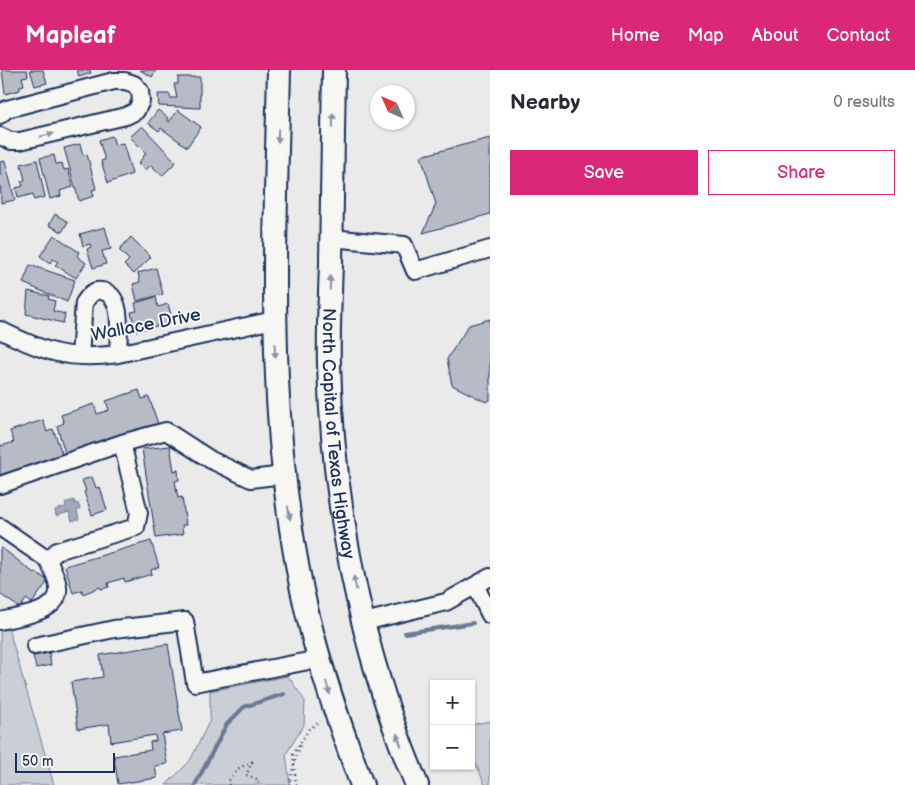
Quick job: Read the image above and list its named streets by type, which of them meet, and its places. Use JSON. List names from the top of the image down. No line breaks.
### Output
{"streets":{"highway":["North Capital of Texas Highway"],"street":["Wallace Drive"]},"scale_bar":"50 m","north":"top left","page":{"header":"Mapleaf","nav":["Home","Map","About","Contact"],"heading":["Nearby","0 results"],"buttons":["Save","Share"],"map_buttons":["+","−"],"scale":"50 m"}}
